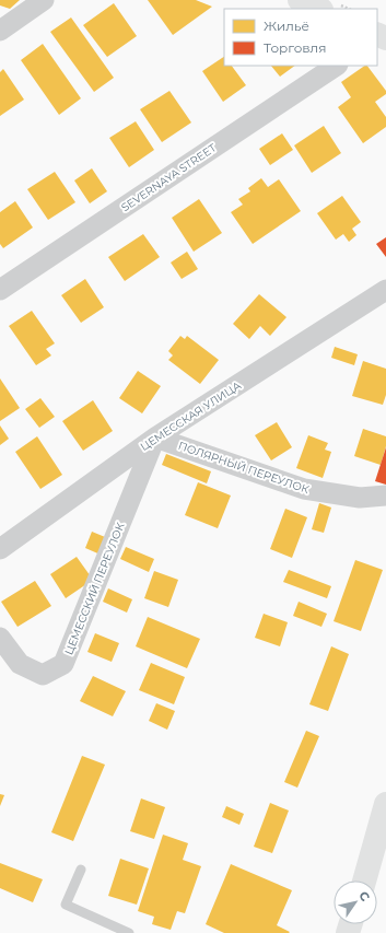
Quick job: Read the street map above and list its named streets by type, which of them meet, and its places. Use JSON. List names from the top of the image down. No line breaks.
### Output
{"streets":{"street":["SEVERNAYA STREET","ЦЕМЕССКАЯ УЛИЦА","ПОЛЯРНЫЙ ПЕРЕУЛОК","ЦЕМЕССКИЙ ПЕРЕУЛОК"]},"crossings":[["ЦЕМЕССКАЯ УЛИЦА","ПОЛЯРНЫЙ ПЕРЕУЛОК"],["ЦЕМЕССКАЯ УЛИЦА","ЦЕМЕССКИЙ ПЕРЕУЛОК"],["ПОЛЯРНЫЙ ПЕРЕУЛОК","ЦЕМЕССКИЙ ПЕРЕУЛОК"]],"legend":["Жильё","Торговля"],"north":"top right"}
